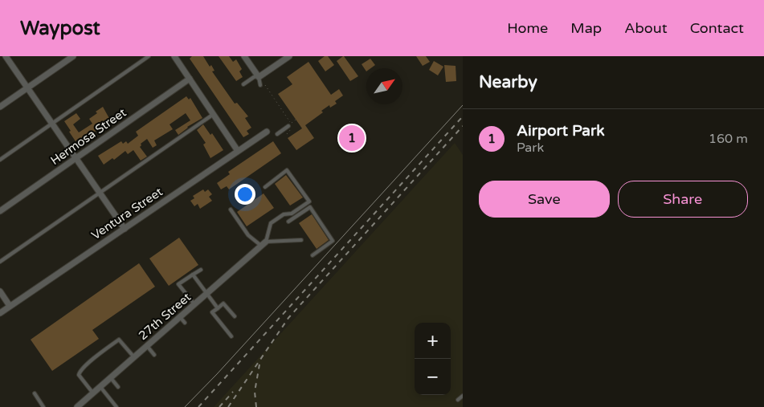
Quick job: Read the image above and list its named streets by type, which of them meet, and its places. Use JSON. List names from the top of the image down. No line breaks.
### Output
{"streets":{"street":["Hermosa Street","Ventura Street","27th Street"]},"north":"top right","page":{"header":"Waypost","nav":["Home","Map","About","Contact"],"heading":"Nearby","list":[{"mark":"1","name":"Airport Park","note":"Park","value":"160 m"}],"pins":"1","buttons":["Save","Share"],"map_buttons":["+","−"]}}
